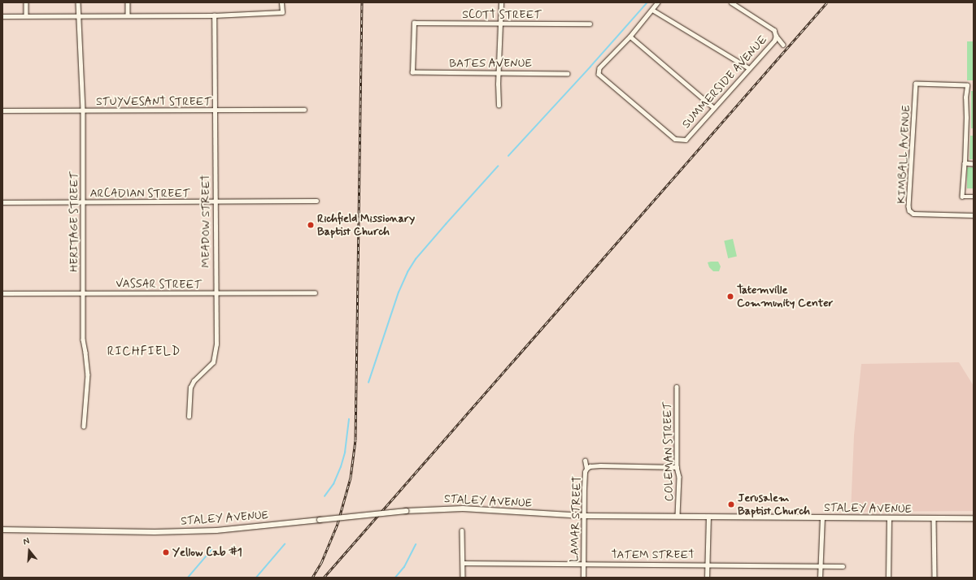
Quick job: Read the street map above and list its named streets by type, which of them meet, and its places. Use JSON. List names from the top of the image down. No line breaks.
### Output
{"streets":{"street":["SCOTT STREET","BATES AVENUE","SUMMERSIDE AVENUE","STUYVESANT STREET","KIMBALL AVENUE","ARCADIAN STREET","MEADOW STREET","HERITAGE STREET","VASSAR STREET","COLEMAN STREET","STALEY AVENUE","LAMAR STREET","TATEM STREET"]},"crossings":[["SCOTT STREET","BATES AVENUE"],["STUYVESANT STREET","MEADOW STREET"],["STUYVESANT STREET","HERITAGE STREET"],["ARCADIAN STREET","MEADOW STREET"],["ARCADIAN STREET","HERITAGE STREET"],["MEADOW STREET","VASSAR STREET"],["HERITAGE STREET","VASSAR STREET"],["COLEMAN STREET","STALEY AVENUE"],["STALEY AVENUE","LAMAR STREET"],["LAMAR STREET","TATEM STREET"]],"districts":["RICHFIELD"],"places":["Richfield Missionary Baptist Church","Tatemville Community Center","Jerusalem Baptist Church","Yellow Cab #1"],"north":"top"}
